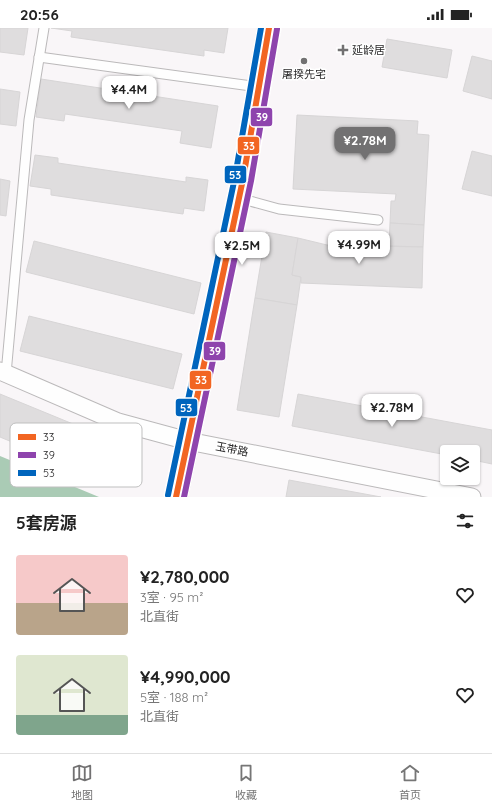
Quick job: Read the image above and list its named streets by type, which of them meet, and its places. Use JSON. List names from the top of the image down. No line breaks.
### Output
{"streets":{"street":["玉带路"]},"places":{"health":["延龄居"],"other":["屠揆先宅"]},"lines":["transit line 33","transit line 53","transit line 39"],"legend":["33","39","53"],"page":{"status":"20:56","price":["¥4.4M","¥2.78M","¥4.99M","¥2.5M","¥2.78M"],"heading":"5套房源","list":[{"name":"¥2,780,000","note":"3室 · 95 m² · 北直街"},{"name":"¥4,990,000","note":"5室 · 188 m² · 北直街"}],"tabs":["地图","收藏","首页"]}}
